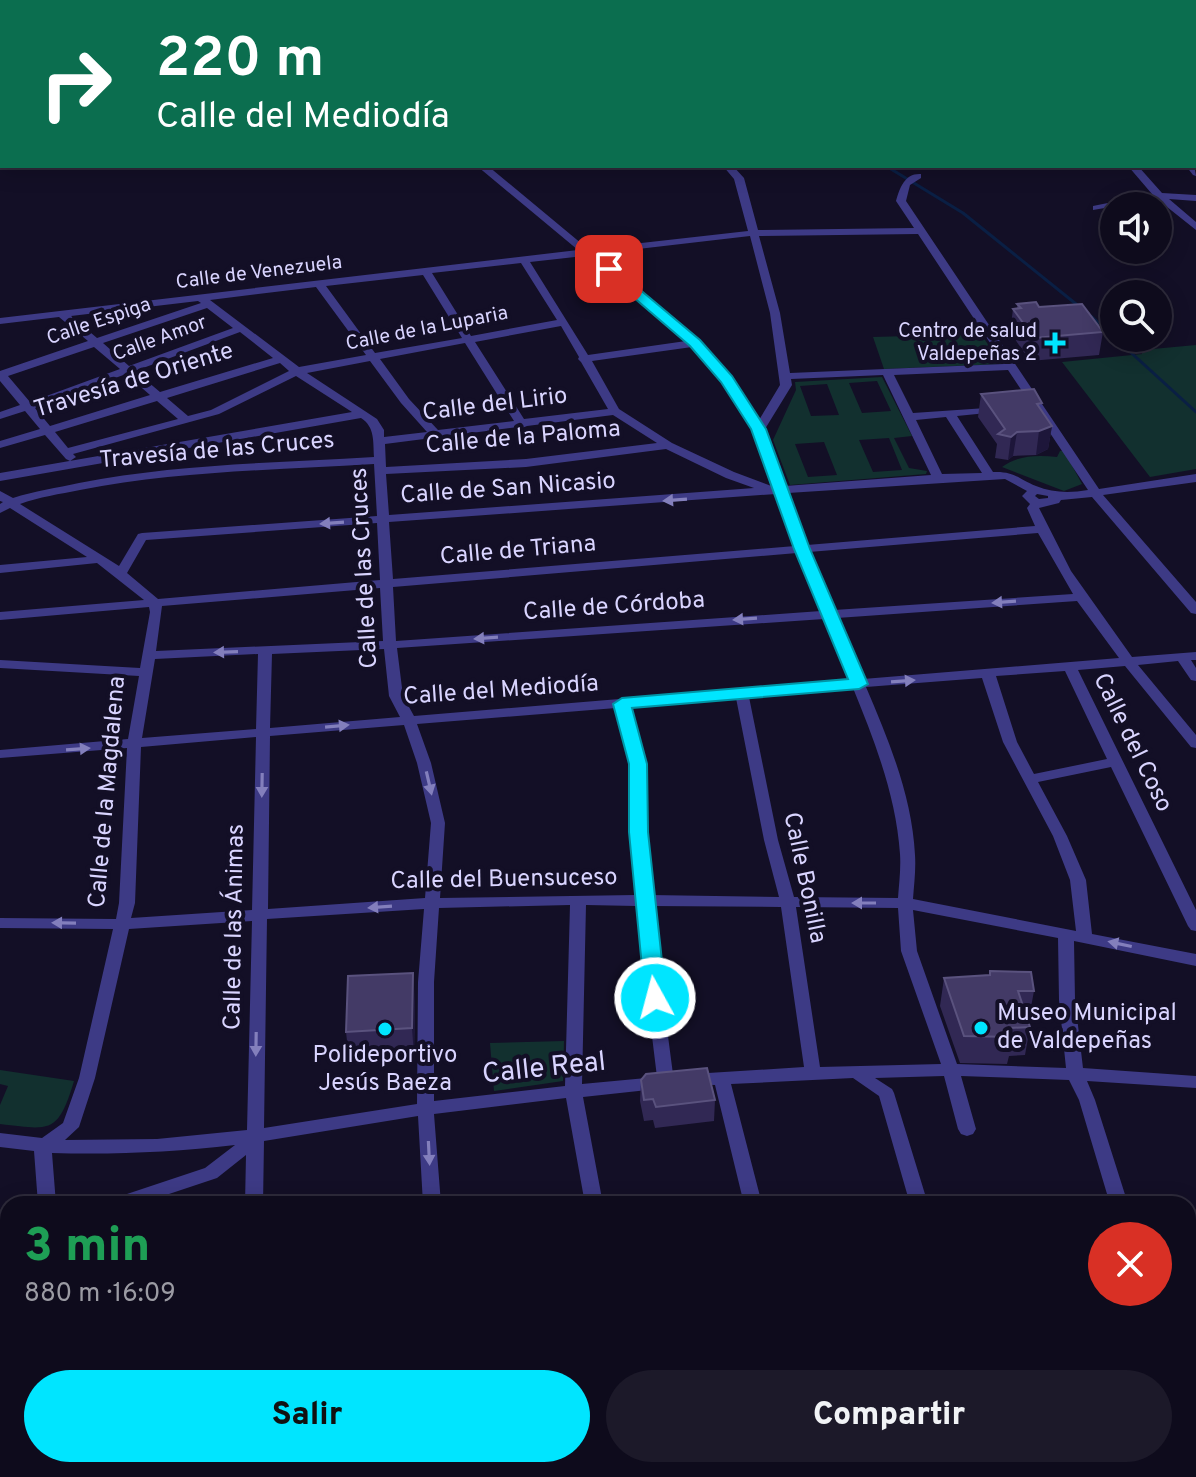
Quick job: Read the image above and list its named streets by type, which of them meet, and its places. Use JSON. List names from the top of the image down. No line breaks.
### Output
{"streets":{"street":["Calle de Venezuela","Calle Espiga","Calle de la Luparia","Calle Amor","Travesía de Oriente","Calle del Lirio","Calle de la Paloma","Travesía de las Cruces","Calle de San Nicasio","Calle de Triana","Calle de las Cruces","Calle de Córdoba","Calle del Mediodía","Calle del Coso","Calle de la Magdalena","Calle Bonilla","Calle del Buensuceso","Calle de las Ánimas","Calle Real"]},"crossings":[["Calle de Venezuela","Calle Espiga"],["Calle de Venezuela","Calle de las Cruces"],["Calle Espiga","Calle de las Cruces"],["Calle de la Luparia","Calle de las Cruces"],["Calle Amor","Calle de las Cruces"],["Travesía de Oriente","Calle de las Cruces"],["Calle del Lirio","Calle de las Cruces"],["Calle de la Paloma","Travesía de las Cruces"],["Calle de la Paloma","Calle de las Cruces"],["Travesía de las Cruces","Calle de las Cruces"],["Calle de San Nicasio","Calle de las Cruces"],["Calle de Triana","Calle de las Cruces"],["Calle de Triana","Calle de la Magdalena"],["Calle de las Cruces","Calle de Córdoba"],["Calle de las Cruces","Calle del Mediodía"],["Calle de las Cruces","Calle del Buensuceso"],["Calle de las Cruces","Calle Real"],["Calle de Córdoba","Calle de la Magdalena"],["Calle de Córdoba","Calle de las Ánimas"],["Calle del Mediodía","Calle del Coso"],["Calle del Mediodía","Calle de la Magdalena"],["Calle del Mediodía","Calle Bonilla"],["Calle del Mediodía","Calle de las Ánimas"],["Calle de la Magdalena","Calle del Buensuceso"],["Calle de la Magdalena","Calle Real"],["Calle Bonilla","Calle del Buensuceso"],["Calle Bonilla","Calle Real"],["Calle del Buensuceso","Calle de las Ánimas"],["Calle de las Ánimas","Calle Real"]],"one_way":["Calle de Córdoba","Calle del Buensuceso","Calle de las Ánimas"],"places":{"health":["Centro de salud Valdepeñas 2"],"other":["Museo Municipal de Valdepeñas","Polideportivo Jesús Baeza"]},"page":{"turn":["220 m","Calle del Mediodía"],"heading":["3 min","880 m · 16:09"],"buttons":["Salir","Compartir"]}}
